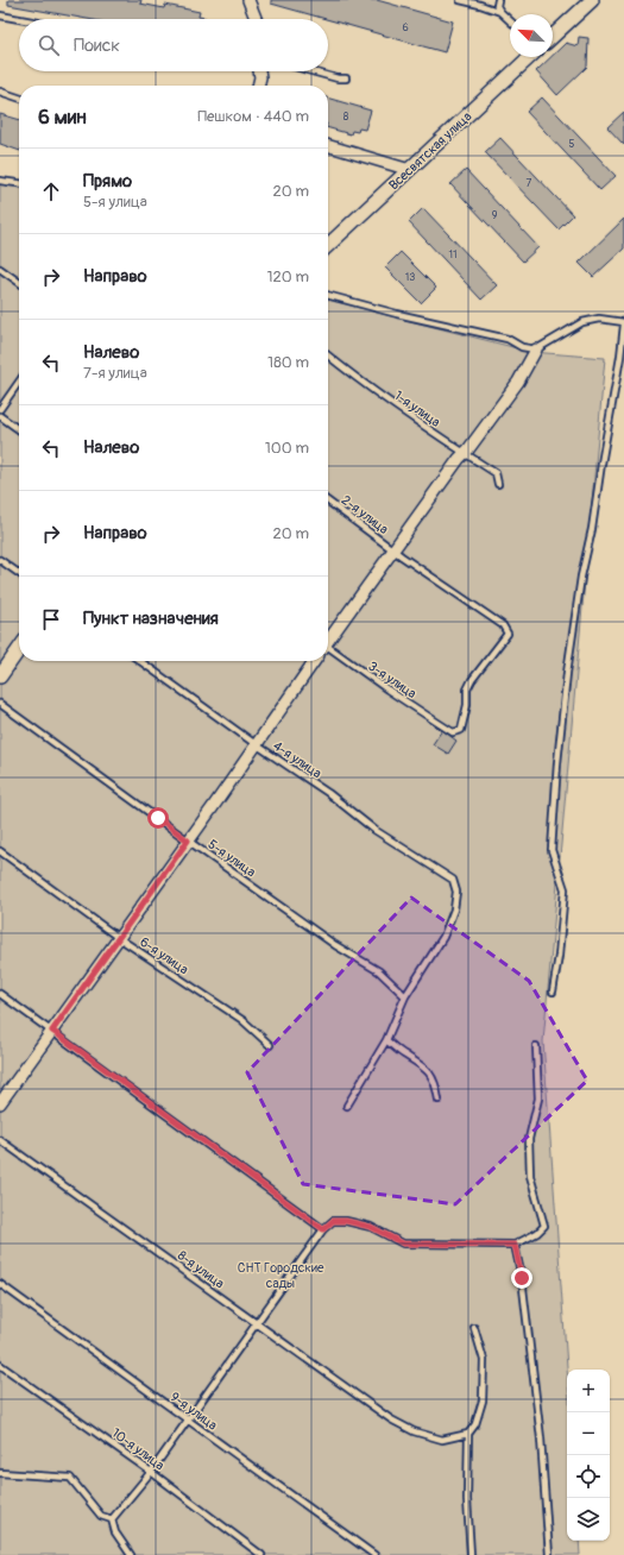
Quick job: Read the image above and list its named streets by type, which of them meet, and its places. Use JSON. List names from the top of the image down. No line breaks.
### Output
{"streets":{"street":["Всесвятская улица"],"lane":["1-я улица","2-я улица","3-я улица","4-я улица","5-я улица","6-я улица","8-я улица","9-я улица","10-я улица"]},"crossings":[["2-я улица","3-я улица"],["4-я улица","5-я улица"]],"parks":["СНТ Городские сады"],"house_numbers":["6","8","5","7","9","11","13"],"north":"top left","page":{"search":"Поиск","heading":["6 мин","Пешком · 440 m"],"list":[["Прямо","5-я улица","20 m"],["Направо","120 m"],["Налево","7-я улица","180 m"],["Налево","100 m"],["Направо","20 m"],"Пункт назначения"],"map_buttons":["+","−"]}}
